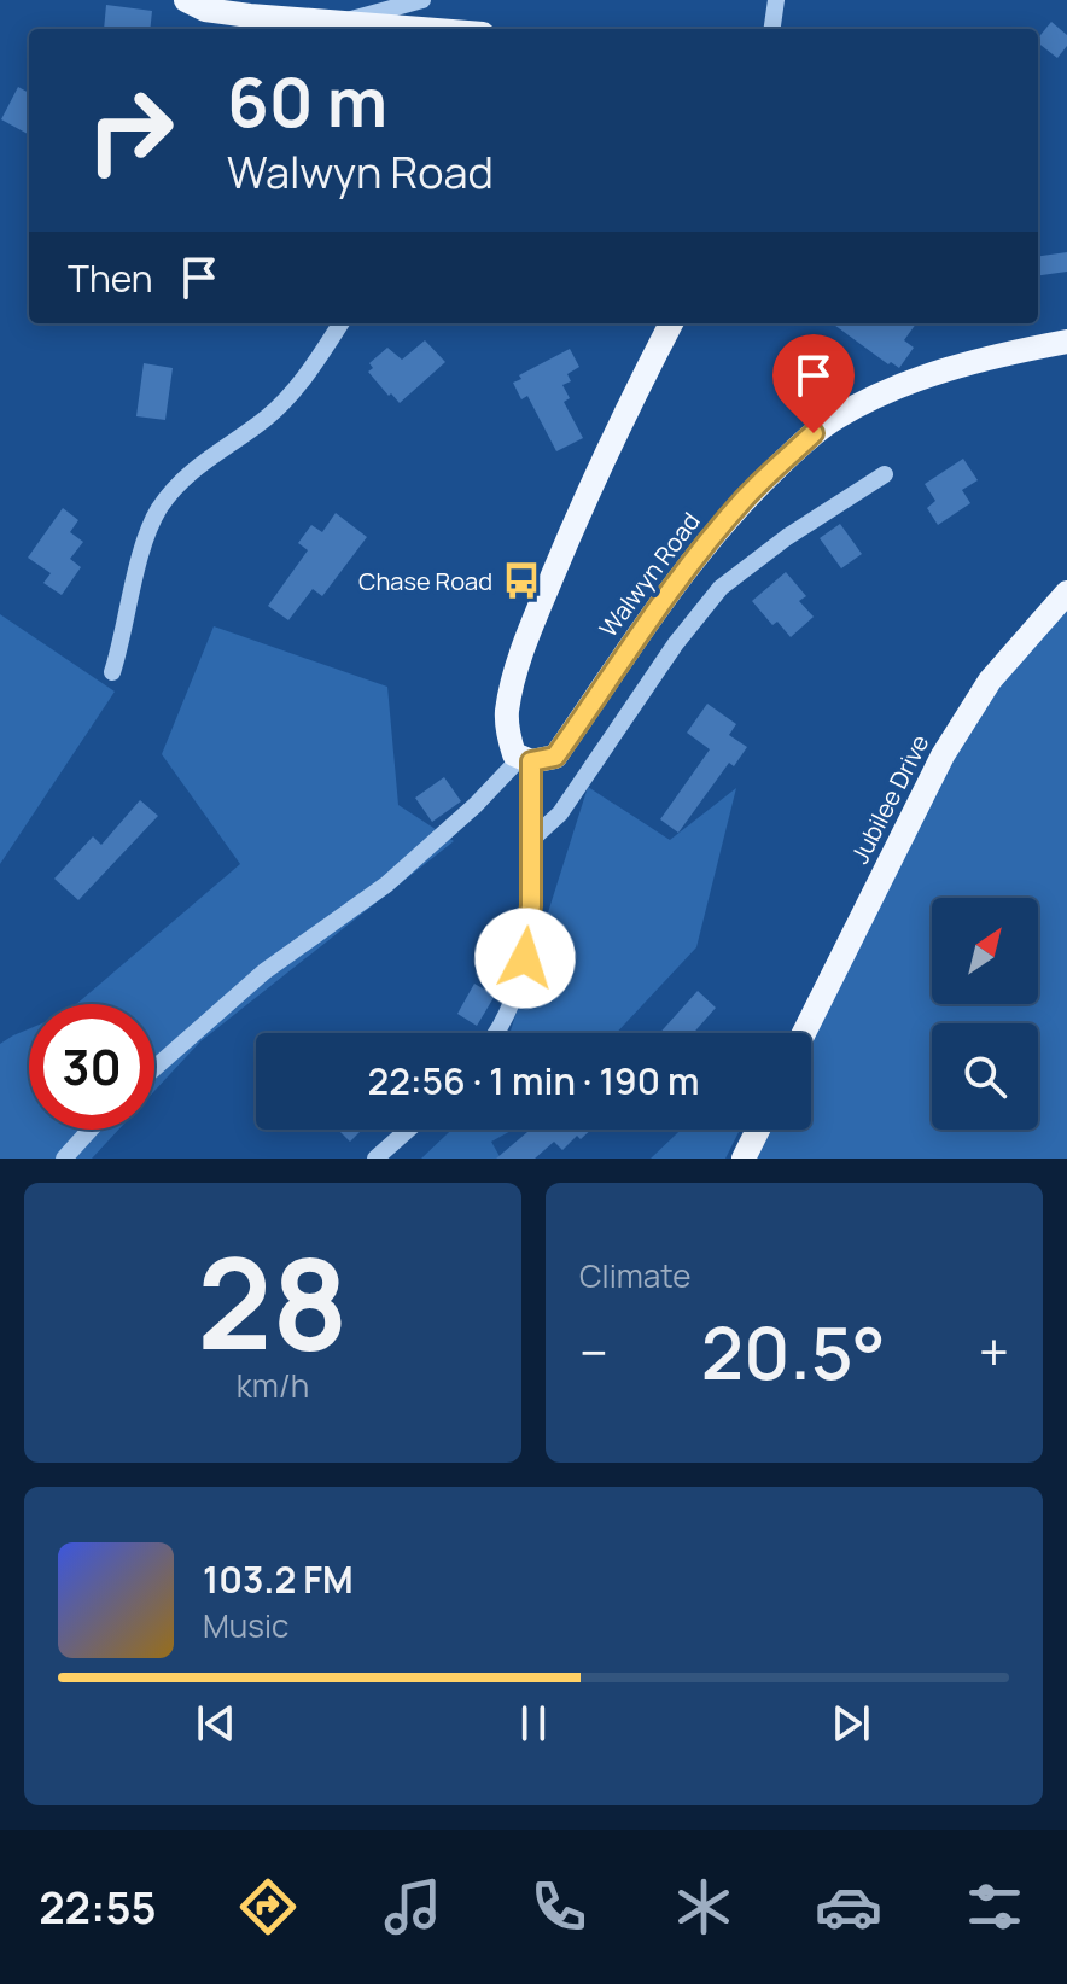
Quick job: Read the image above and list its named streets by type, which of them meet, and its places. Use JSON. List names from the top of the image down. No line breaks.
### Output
{"streets":{"main road":["Walwyn Road","Jubilee Drive"]},"places":{"bus stop":["Chase Road"]},"north":"top right","page":{"turn":["60 m","Walwyn Road"],"then":"Then","limit":"30","trip":"22:56 · 1 min · 190 m","tile":[["28","km/h"],"Climate"],"heat":["−","20.5°","+"],"song":["103.2 FM","Music"],"tabs":"22:55"}}
